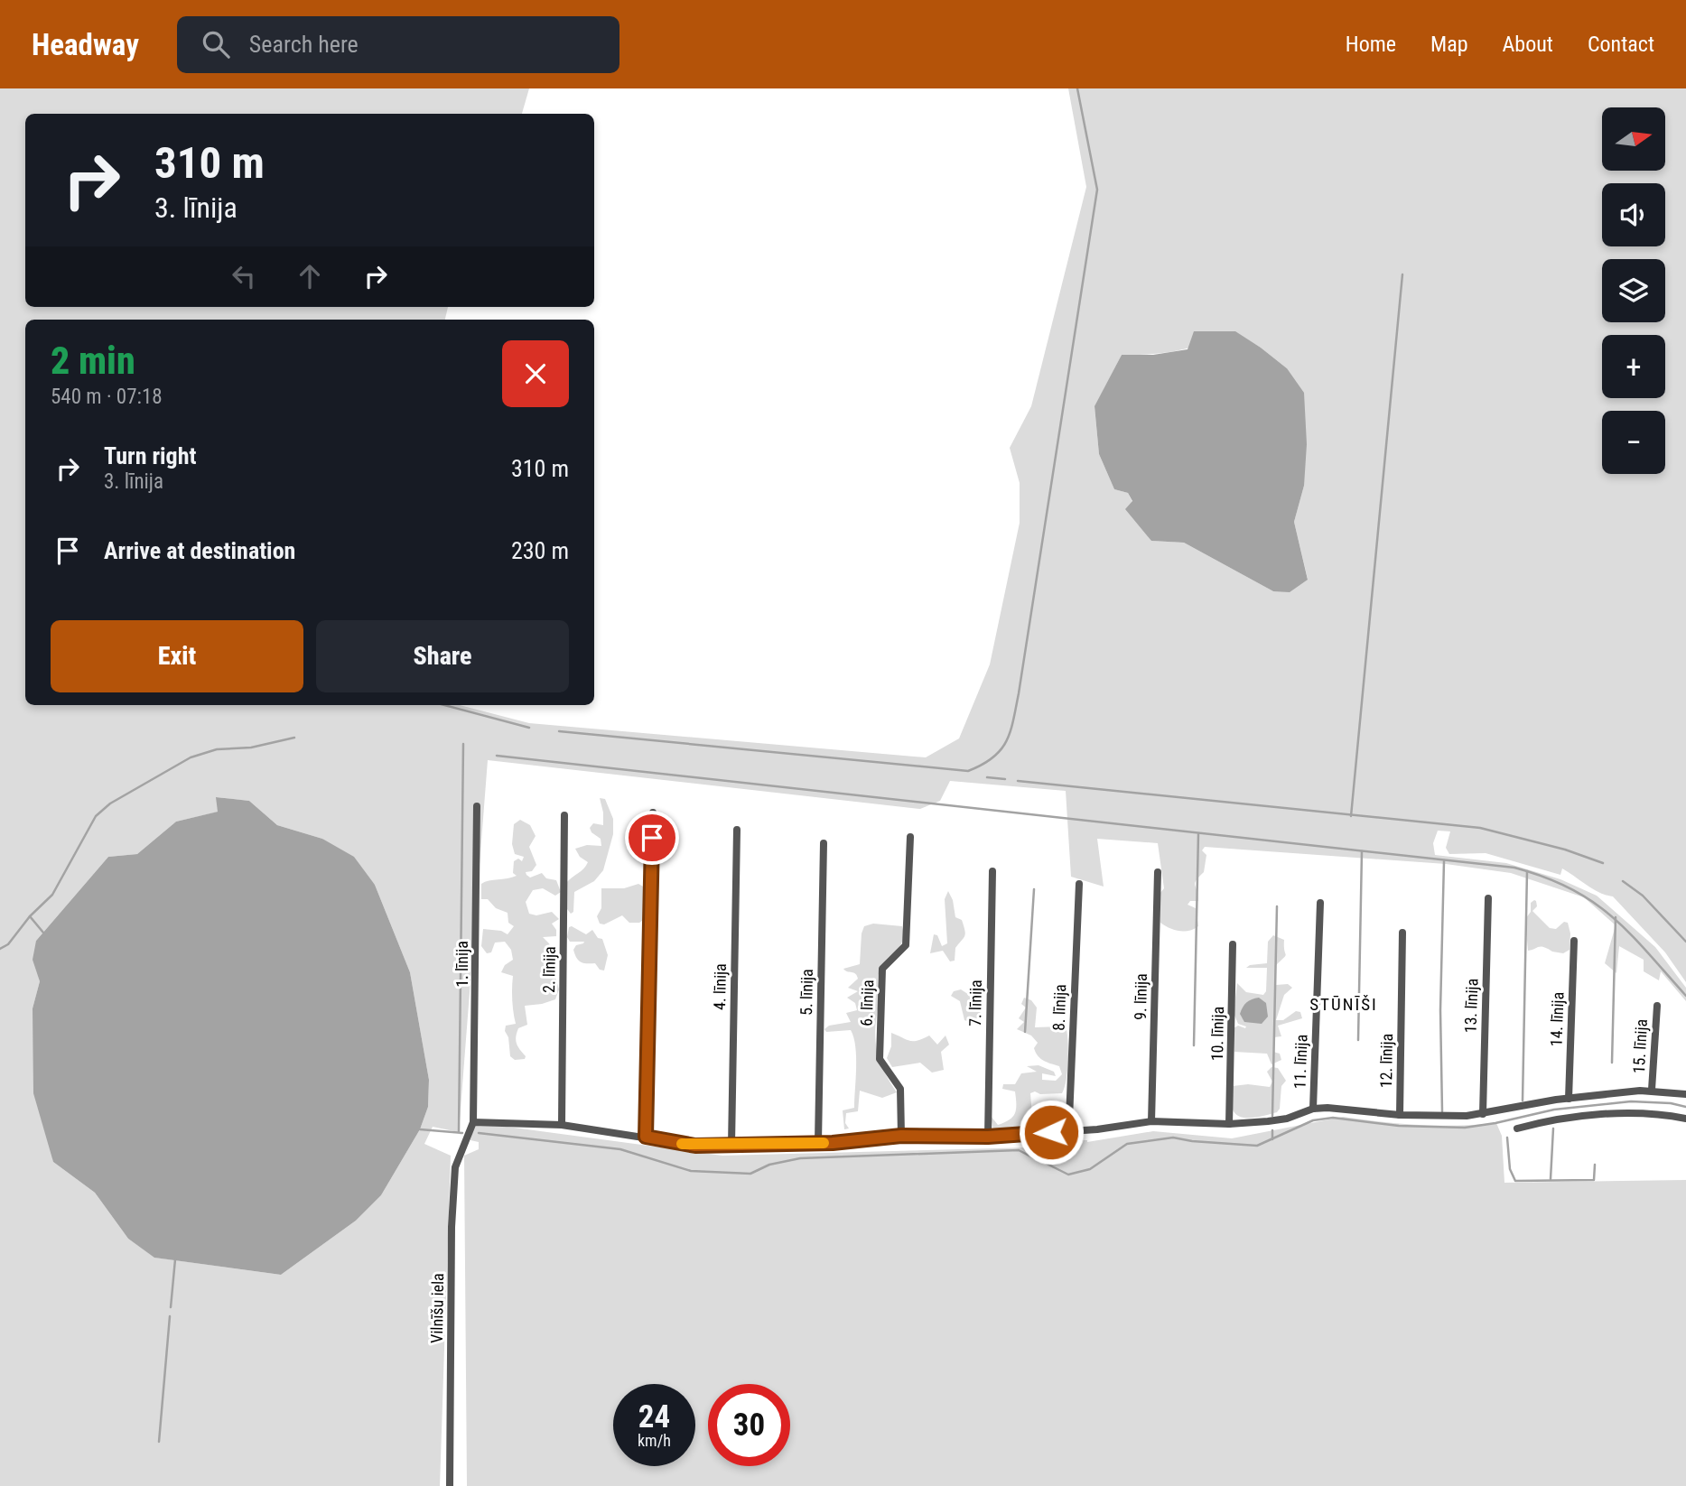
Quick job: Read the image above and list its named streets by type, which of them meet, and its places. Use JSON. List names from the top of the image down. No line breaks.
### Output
{"streets":{"street":["1. līnija","2. līnija","4. līnija","5. līnija","9. līnija","6. līnija","7. līnija","13. līnija","8. līnija","14. līnija","10. līnija","15. līnija","12. līnija","11. līnija","Vilnīšu iela"]},"crossings":[["1. līnija","Vilnīšu iela"]],"districts":["STŪNĪŠI"],"north":"right","page":{"header":"Headway","search":"Search here","nav":["Home","Map","About","Contact"],"map_buttons":["+","−"],"turn":["310 m","3. līnija"],"heading":["2 min","540 m · 07:18"],"list":[{"name":"Turn right","note":"3. līnija","value":"310 m"},{"name":"Arrive at destination","value":"230 m"}],"buttons":["Exit","Share"],"speed":"24 km/h","limit":"30"}}
